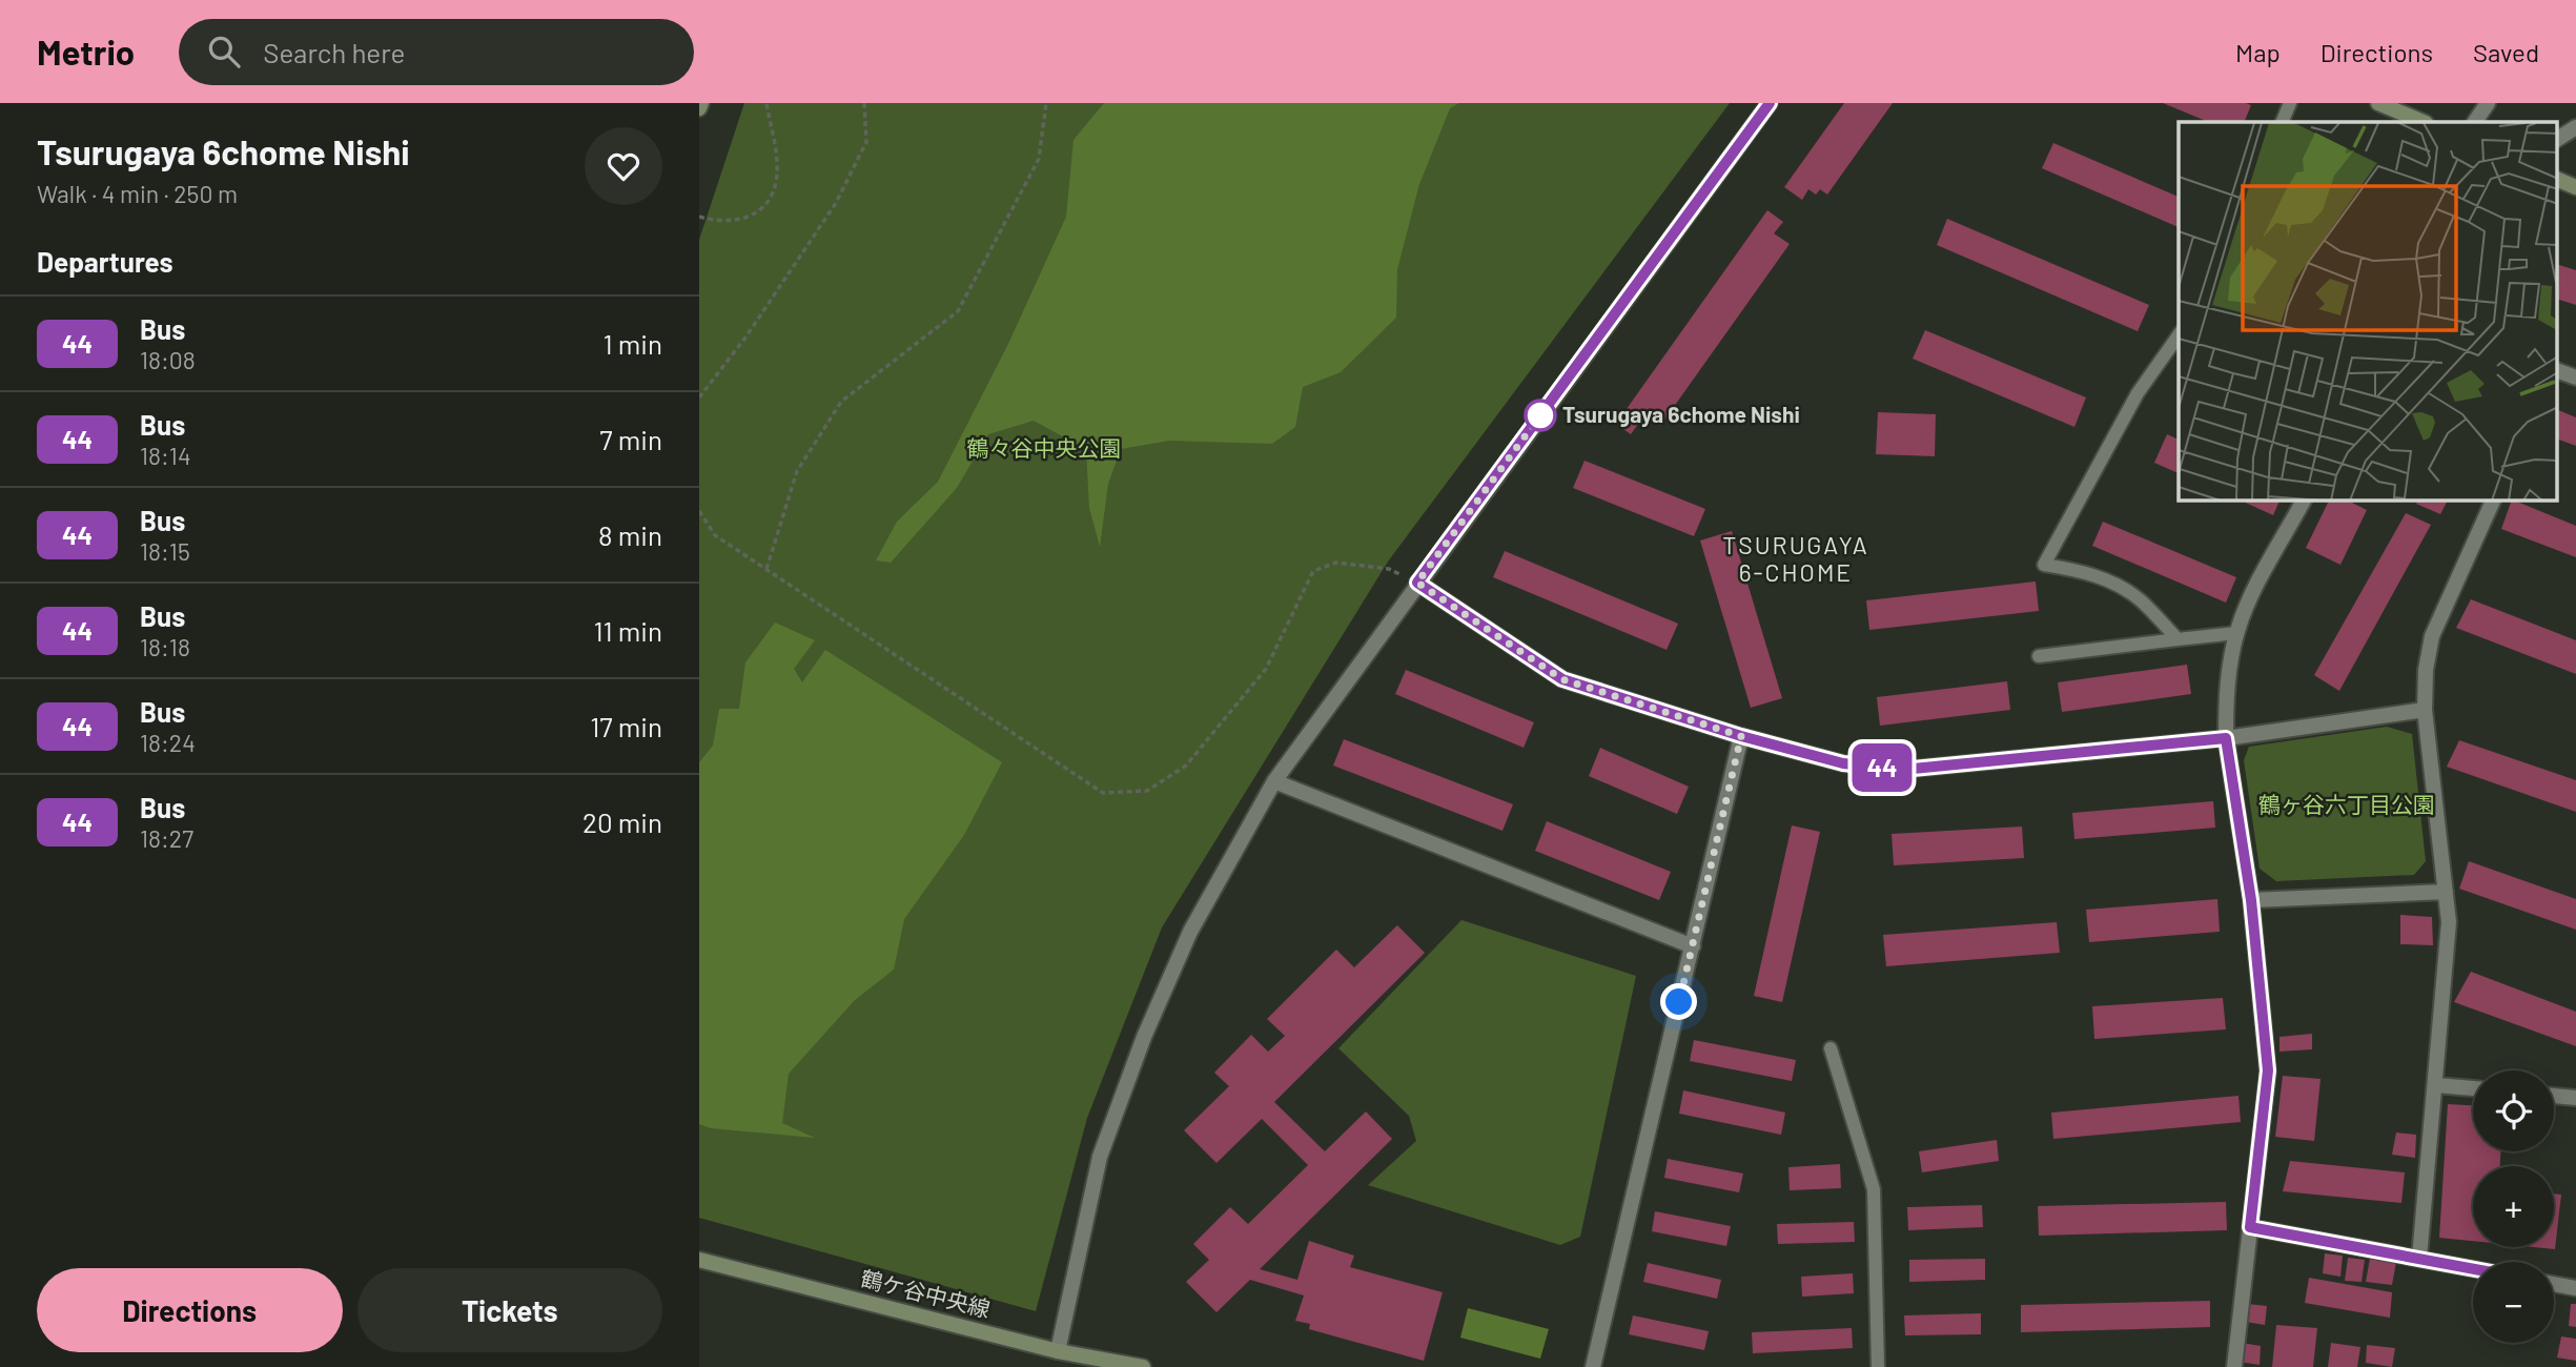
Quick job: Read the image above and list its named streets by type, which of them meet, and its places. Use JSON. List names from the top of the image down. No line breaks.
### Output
{"streets":{"street":["鶴ケ谷中央線"]},"districts":["TSURUGAYA 6-CHOME"],"parks":["鶴々谷中央公園","鶴ヶ谷六丁目公園"],"places":["Tsurugaya 6chome Nishi"],"lines":["bus line 44"],"page":{"header":"Metrio","search":"Search here","nav":["Map","Directions","Saved"],"heading":[["Tsurugaya 6chome Nishi","Walk · 4 min · 250 m"],"Departures"],"on_map":"44","list":[{"mark":"44","name":"Bus","note":"18:08","value":"1 min"},{"mark":"44","name":"Bus","note":"18:14","value":"7 min"},{"mark":"44","name":"Bus","note":"18:15","value":"8 min"},{"mark":"44","name":"Bus","note":"18:18","value":"11 min"},{"mark":"44","name":"Bus","note":"18:24","value":"17 min"},{"mark":"44","name":"Bus","note":"18:27","value":"20 min"}],"map_buttons":["+","−"],"buttons":["Directions","Tickets"]}}
